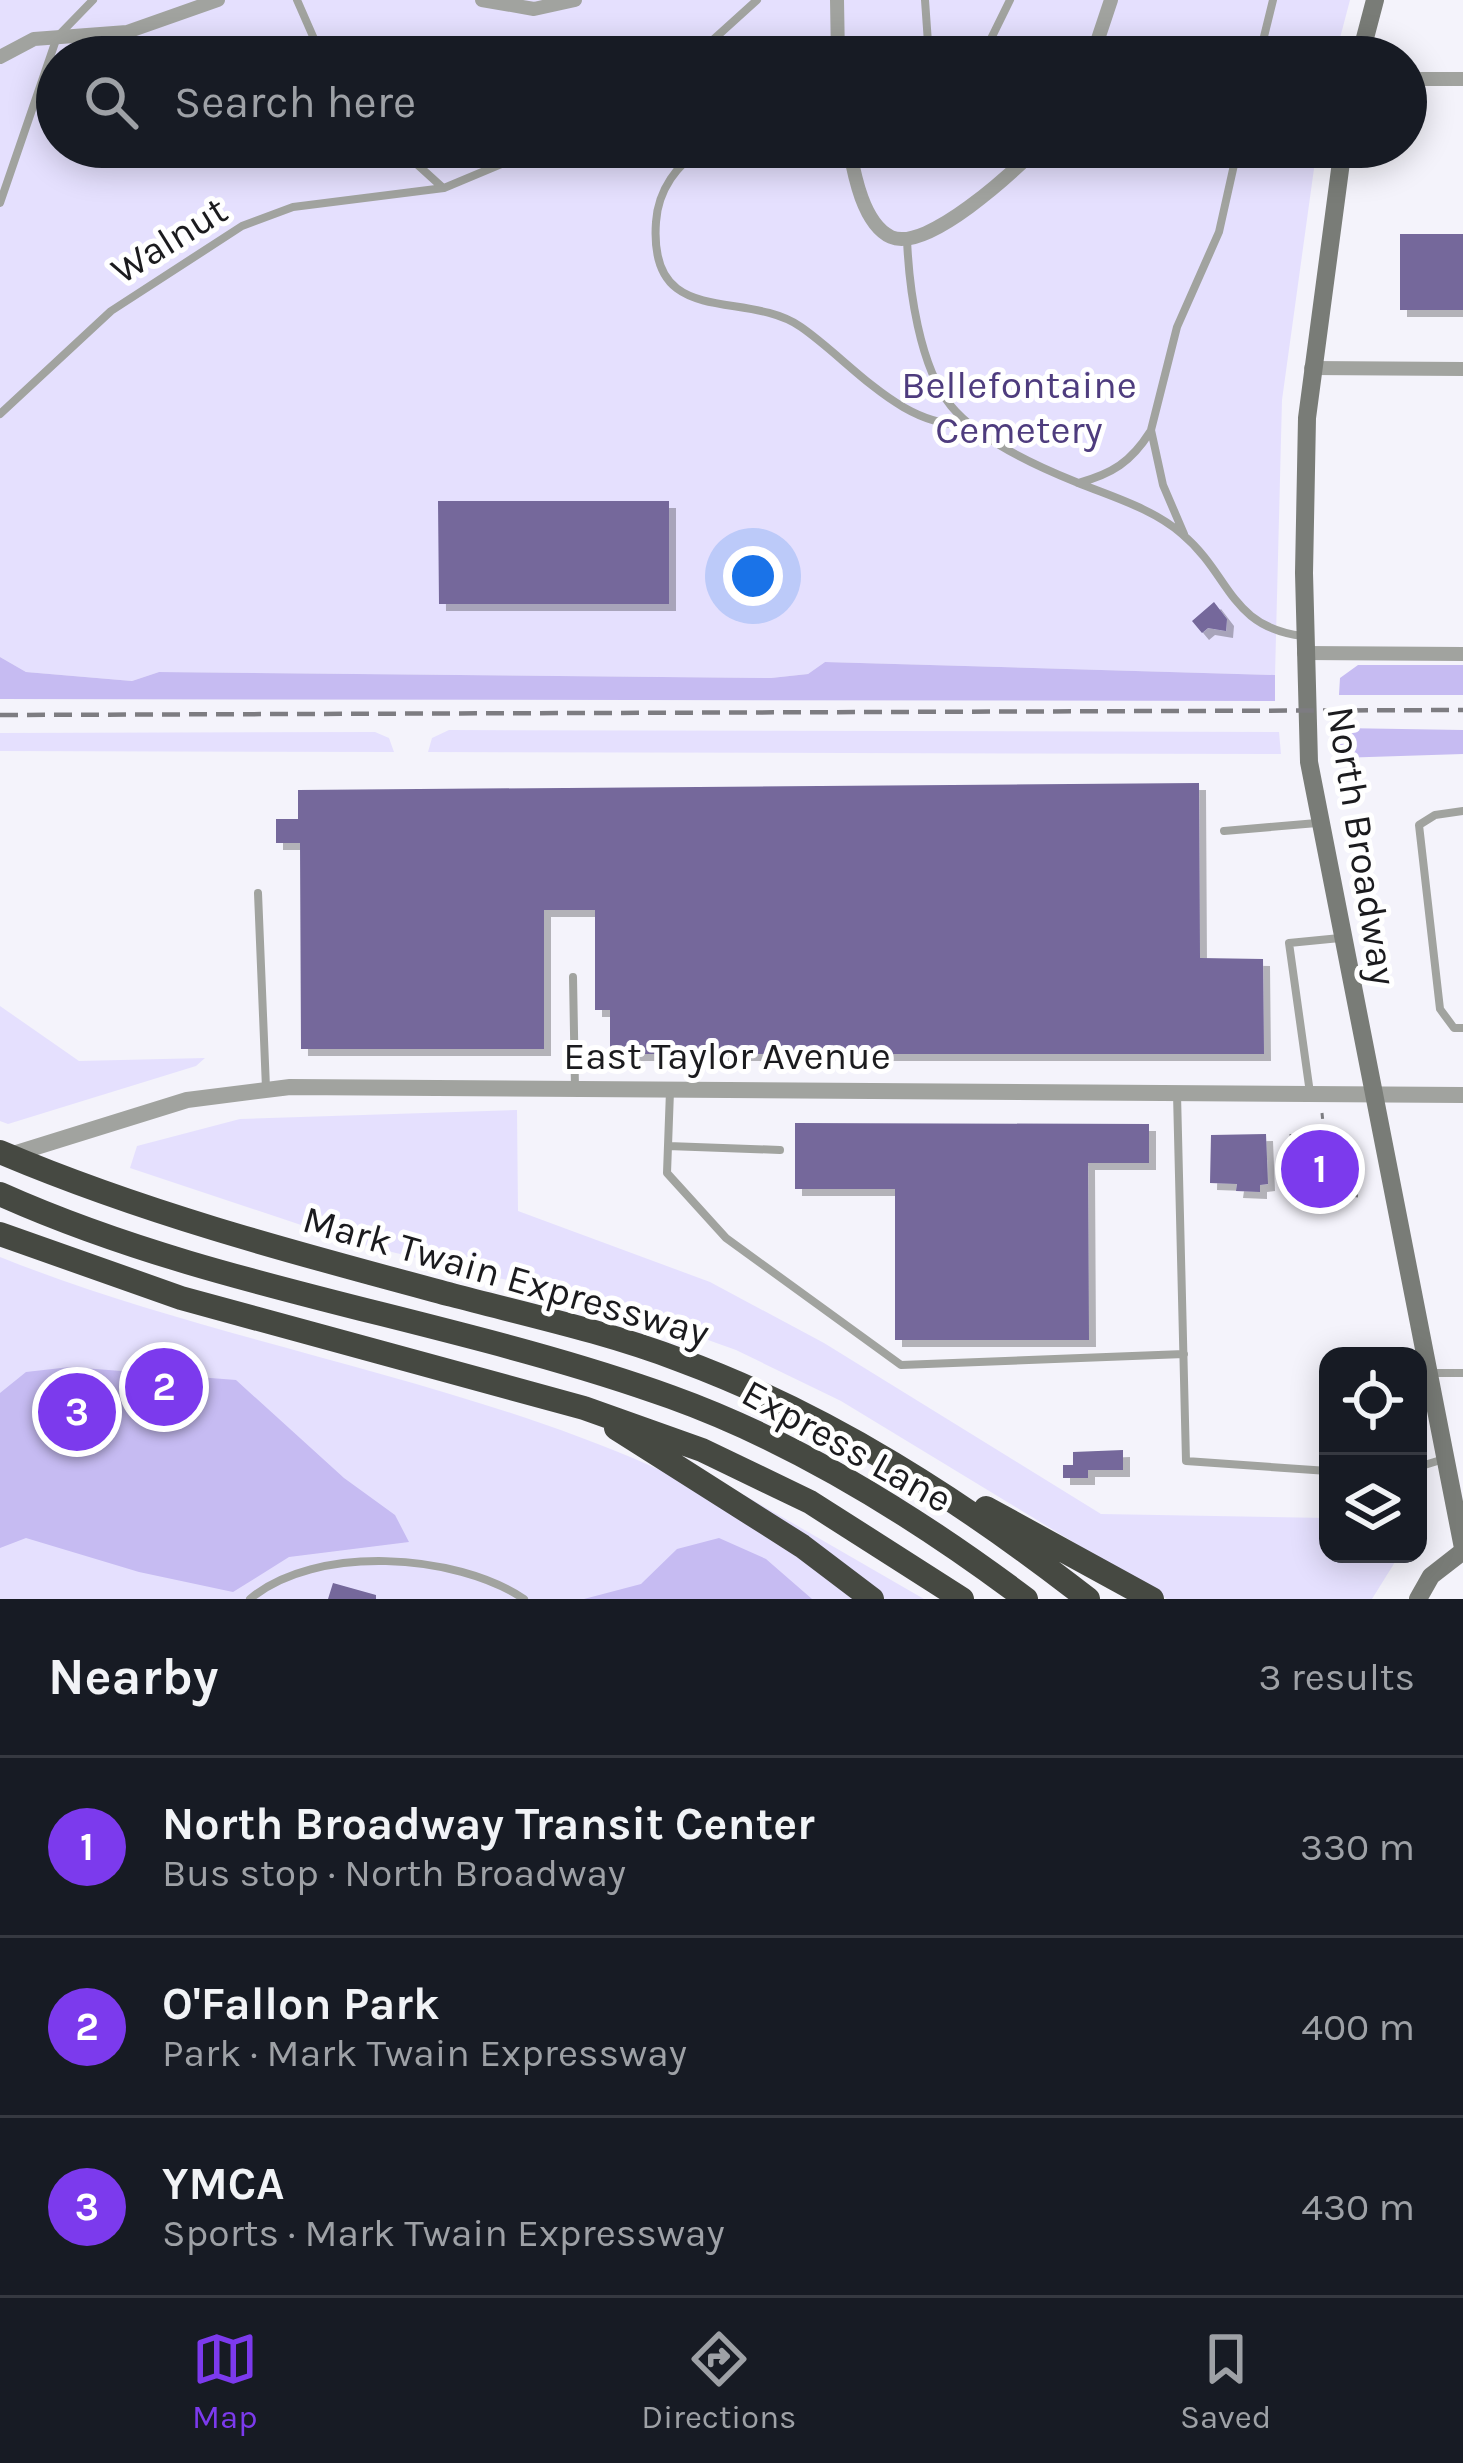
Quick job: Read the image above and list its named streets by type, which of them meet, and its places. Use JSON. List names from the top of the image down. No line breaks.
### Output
{"streets":{"highway":["Mark Twain Expressway","Express Lane"],"main road":["North Broadway"],"street":["East Taylor Avenue"],"lane":["Walnut"]},"crossings":[["North Broadway","East Taylor Avenue"],["East Taylor Avenue","Mark Twain Expressway"]],"parks":["Bellefontaine Cemetery"],"page":{"search":"Search here","pins":["1","2","3"],"heading":["Nearby","3 results"],"list":[{"mark":"1","name":"North Broadway Transit Center","note":"Bus stop · North Broadway","value":"330 m"},{"mark":"2","name":"O'Fallon Park","note":"Park · Mark Twain Expressway","value":"400 m"},{"mark":"3","name":"YMCA","note":"Sports · Mark Twain Expressway","value":"430 m"}],"nav":["Map","Directions","Saved"]}}
